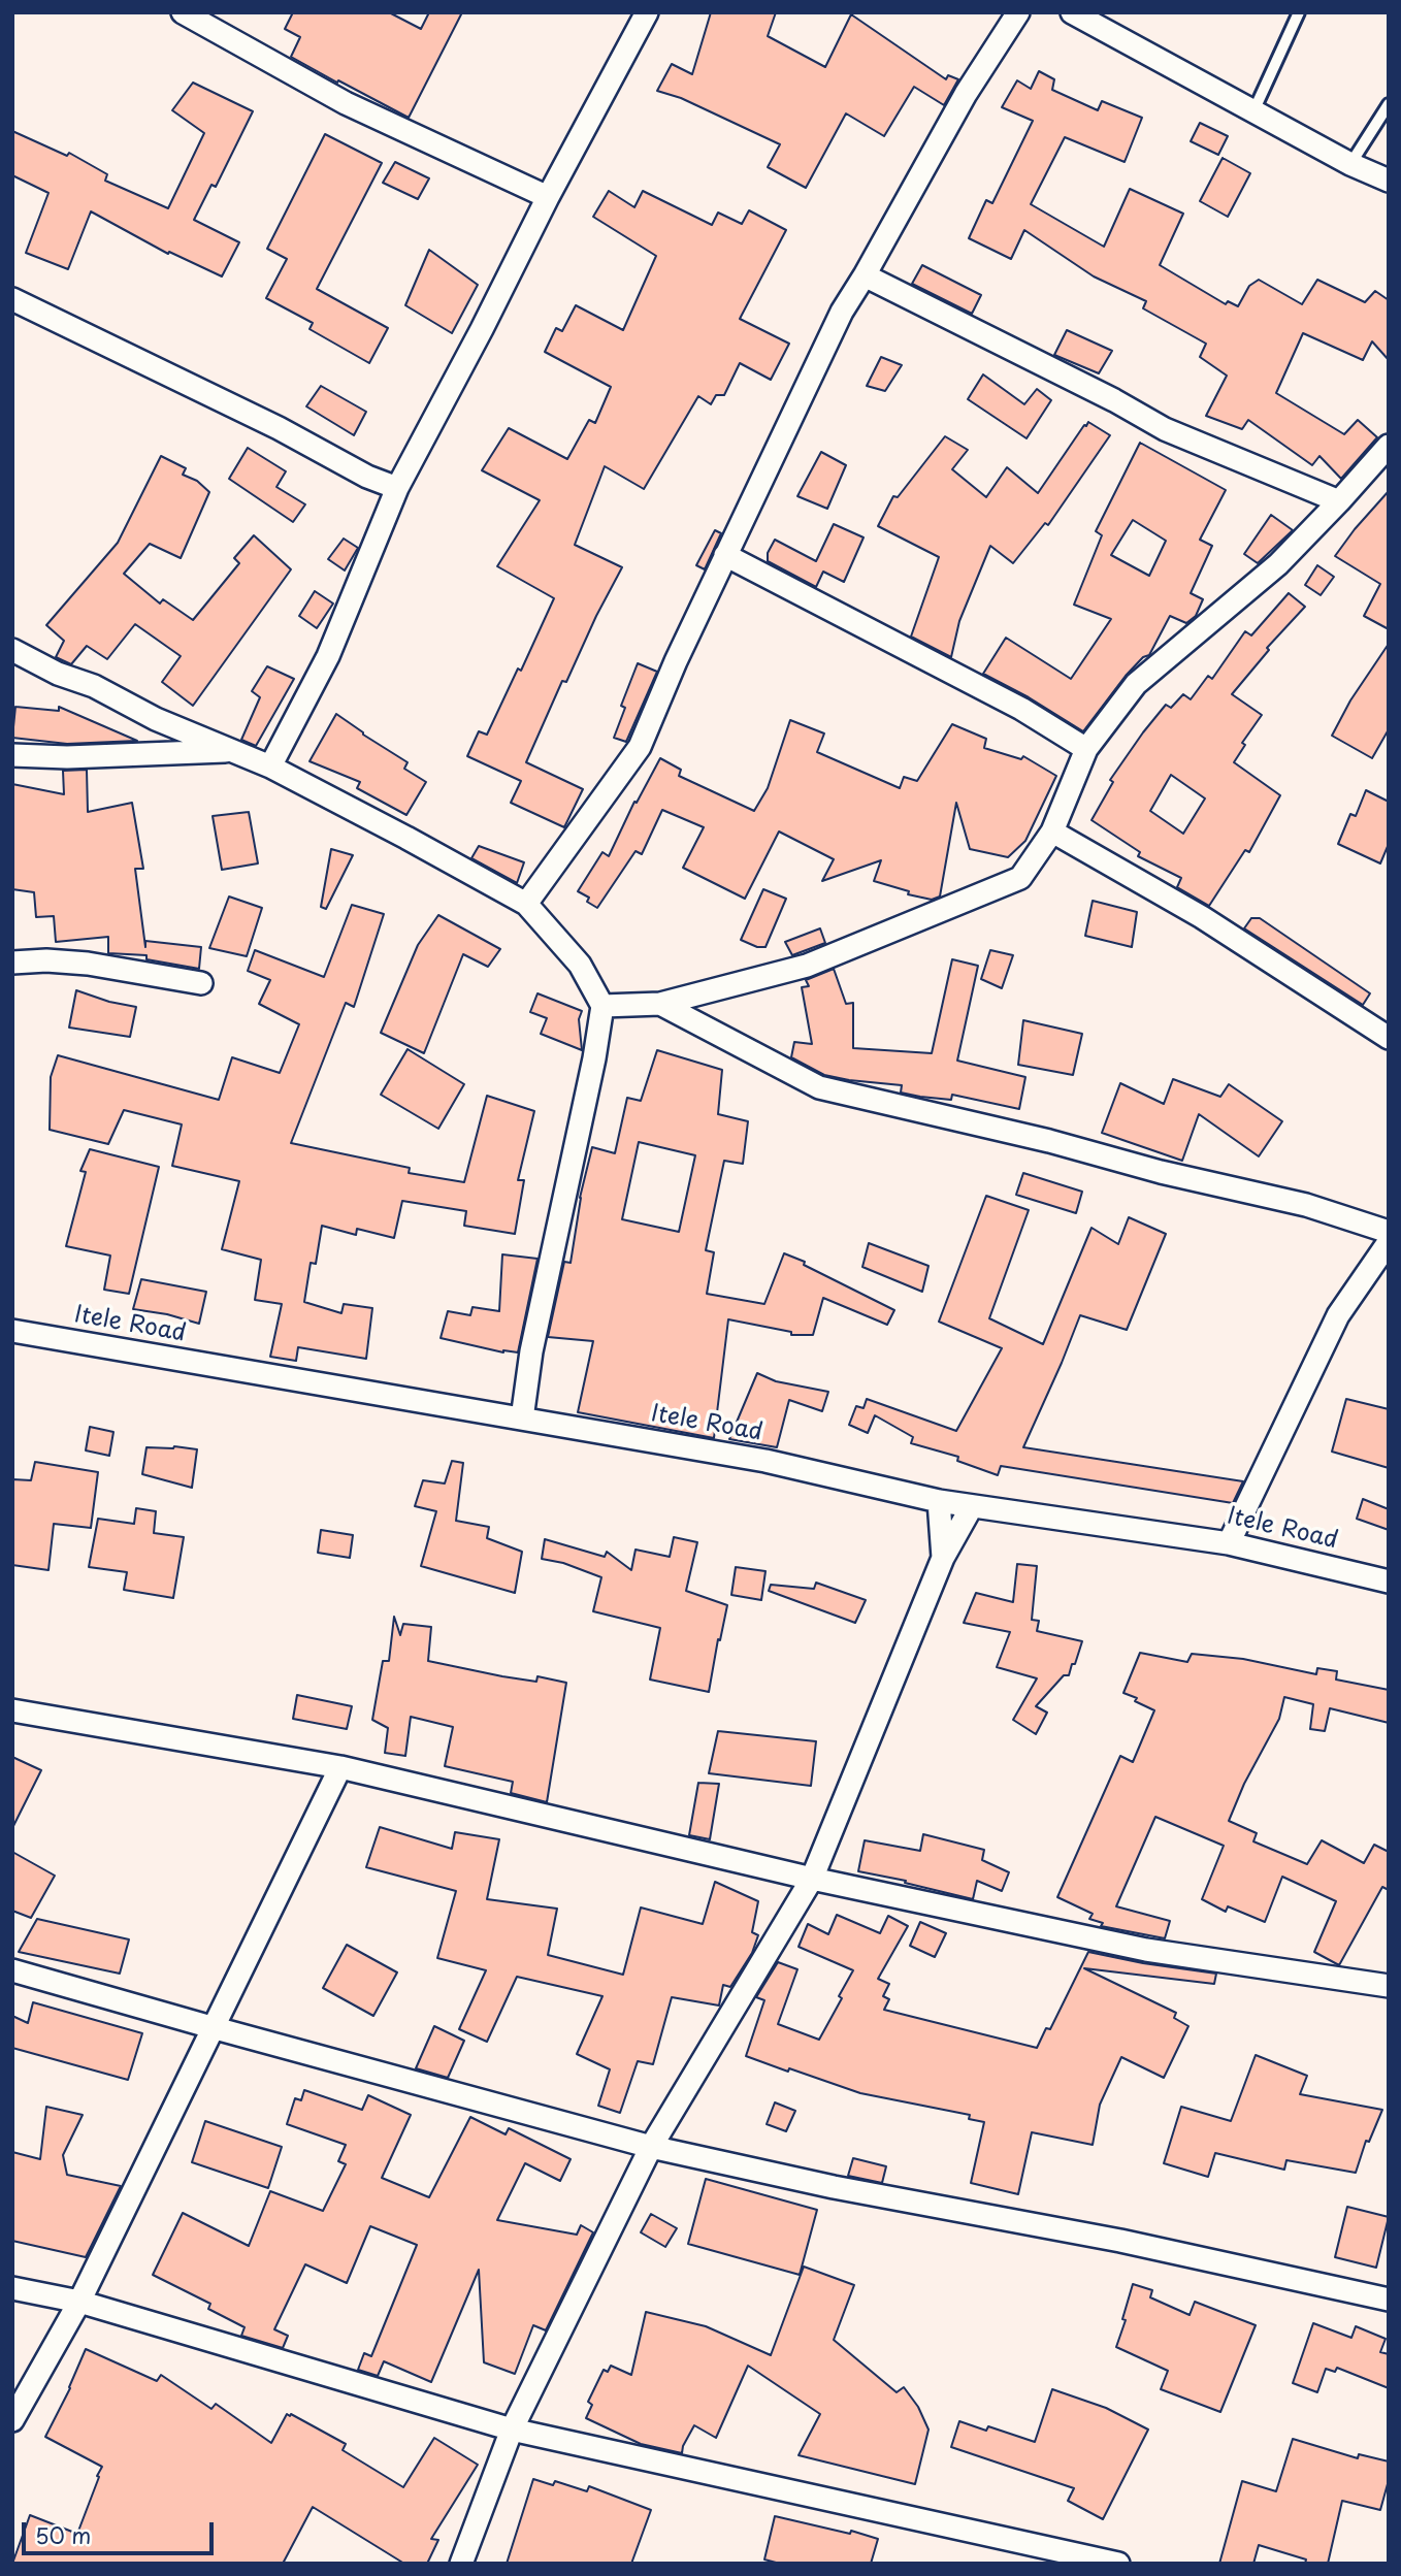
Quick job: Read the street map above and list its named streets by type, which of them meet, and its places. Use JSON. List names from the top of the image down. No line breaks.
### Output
{"streets":{"street":["Itele Road"]},"scale_bar":"50 m"}
